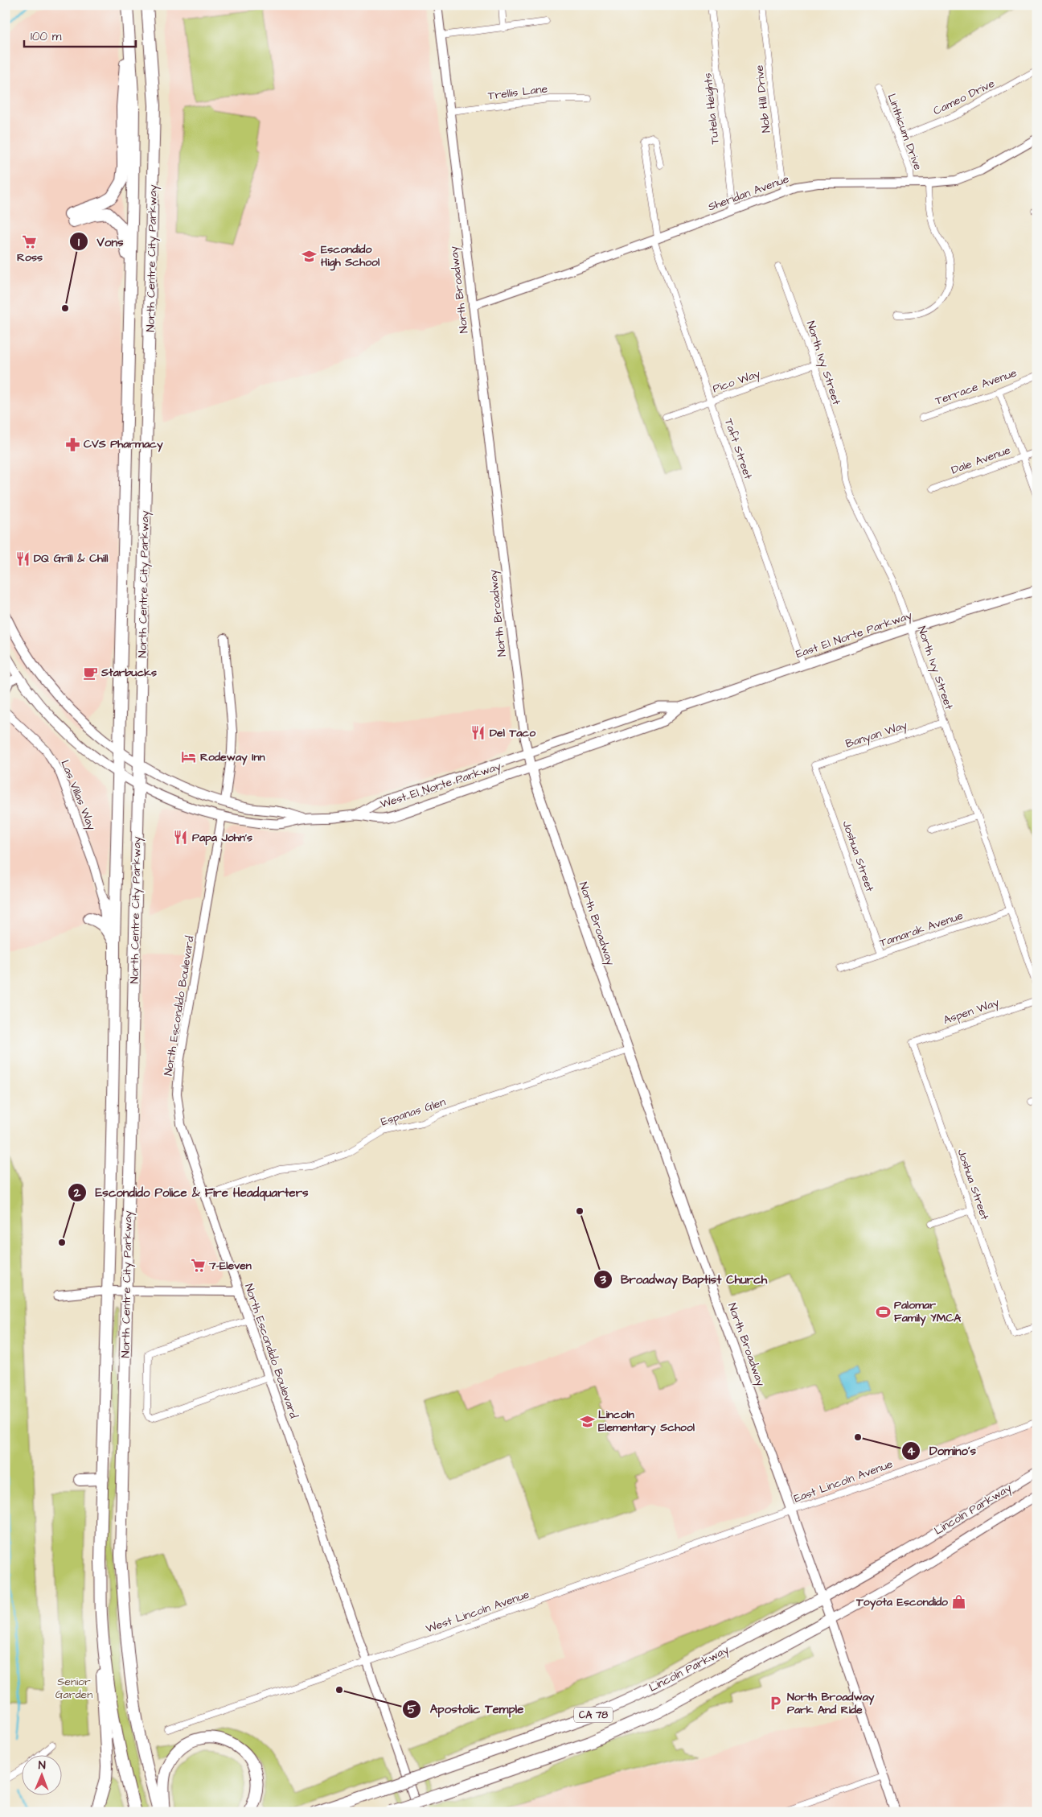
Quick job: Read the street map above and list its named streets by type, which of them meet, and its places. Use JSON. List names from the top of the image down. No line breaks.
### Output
{"streets":{"highway":["North Centre City Parkway","Lincoln Parkway","CA 78"],"main road":["North Broadway","East El Norte Parkway","West El Norte Parkway"],"street":["Trellis Lane","Cameo Drive","Nob Hill Drive","Tutela Heights","Linthicum Drive","Sheridan Avenue","North Ivy Street","Pico Way","Terrace Avenue","Taft Street","Dale Avenue","Banyan Way","Las Villas Way","Joshua Street","Tamarak Avenue","North Escondido Boulevard","Aspen Way","Espanas Glen","East Lincoln Avenue","West Lincoln Avenue"]},"crossings":[["Trellis Lane","North Broadway"],["Cameo Drive","Linthicum Drive"],["Nob Hill Drive","Sheridan Avenue"],["Tutela Heights","Sheridan Avenue"],["Linthicum Drive","Sheridan Avenue"],["Sheridan Avenue","North Broadway"],["Sheridan Avenue","Taft Street"],["North Centre City Parkway","West El Norte Parkway"],["North Broadway","East El Norte Parkway"],["North Broadway","West El Norte Parkway"],["North Broadway","Espanas Glen"],["North Broadway","East Lincoln Avenue"],["North Broadway","Lincoln Parkway"],["North Broadway","West Lincoln Avenue"],["North Ivy Street","Pico Way"],["North Ivy Street","East El Norte Parkway"],["North Ivy Street","Banyan Way"],["North Ivy Street","Tamarak Avenue"],["Pico Way","Taft Street"],["Taft Street","East El Norte Parkway"],["East El Norte Parkway","West El Norte Parkway"],["Banyan Way","Joshua Street"],["West El Norte Parkway","North Escondido Boulevard"],["Joshua Street","Tamarak Avenue"],["Joshua Street","Aspen Way"],["North Escondido Boulevard","Espanas Glen"],["North Escondido Boulevard","West Lincoln Avenue"],["East Lincoln Avenue","West Lincoln Avenue"]],"parks":["Senior Garden"],"places":{"supermarket":["Ross","7-Eleven"],"school or university":["Escondido High School","Lincoln Elementary School"],"other":["Vons","Broadway Baptist Church","Escondido Police & Fire Headquarters","Domino's","Apostolic Temple"],"pharmacy":["CVS Pharmacy"],"restaurant":["DQ Grill & Chill","Del Taco","Papa John's"],"cafe":["Starbucks"],"hotel":["Rodeway Inn"],"sports":["Palomar Family YMCA"],"shop":["Toyota Escondido"],"parking":["North Broadway Park And Ride"]},"scale_bar":"100 m","north":"top"}
